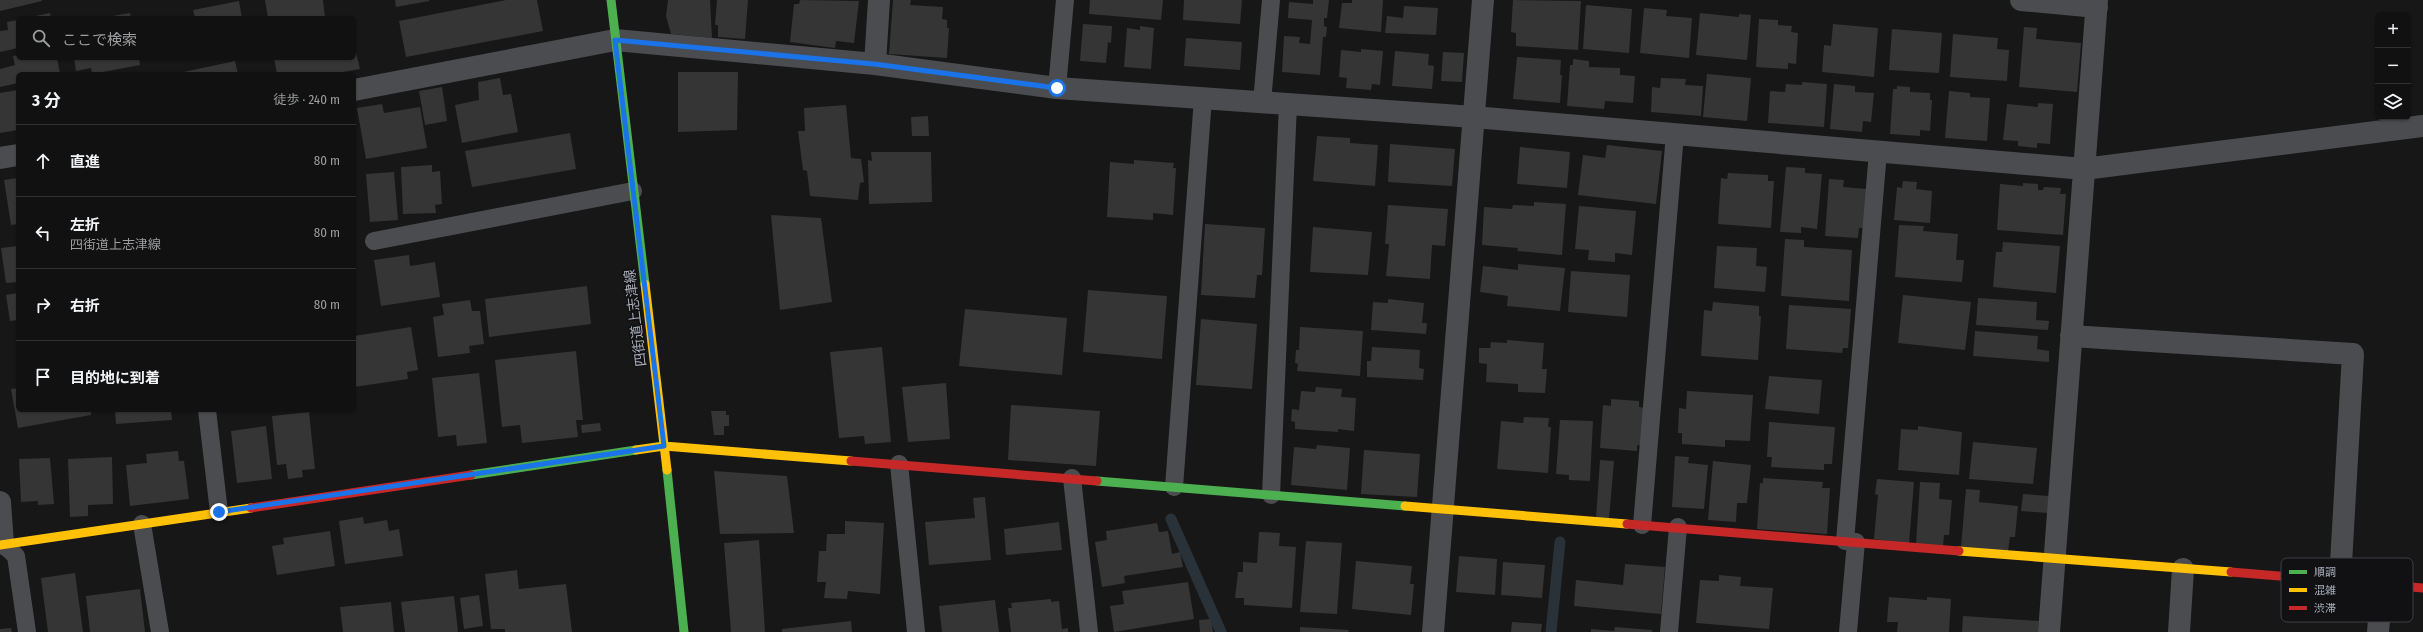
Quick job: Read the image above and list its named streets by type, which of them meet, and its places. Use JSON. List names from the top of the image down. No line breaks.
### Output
{"streets":{"street":["四街道上志津線"]},"legend":["順調","混雑","渋滞"],"page":{"map_buttons":["+","−"],"search":"ここで検索","heading":["3 分","徒歩 · 240 m"],"list":[["直進","80 m"],["左折","四街道上志津線","80 m"],["右折","80 m"],"目的地に到着"]}}
